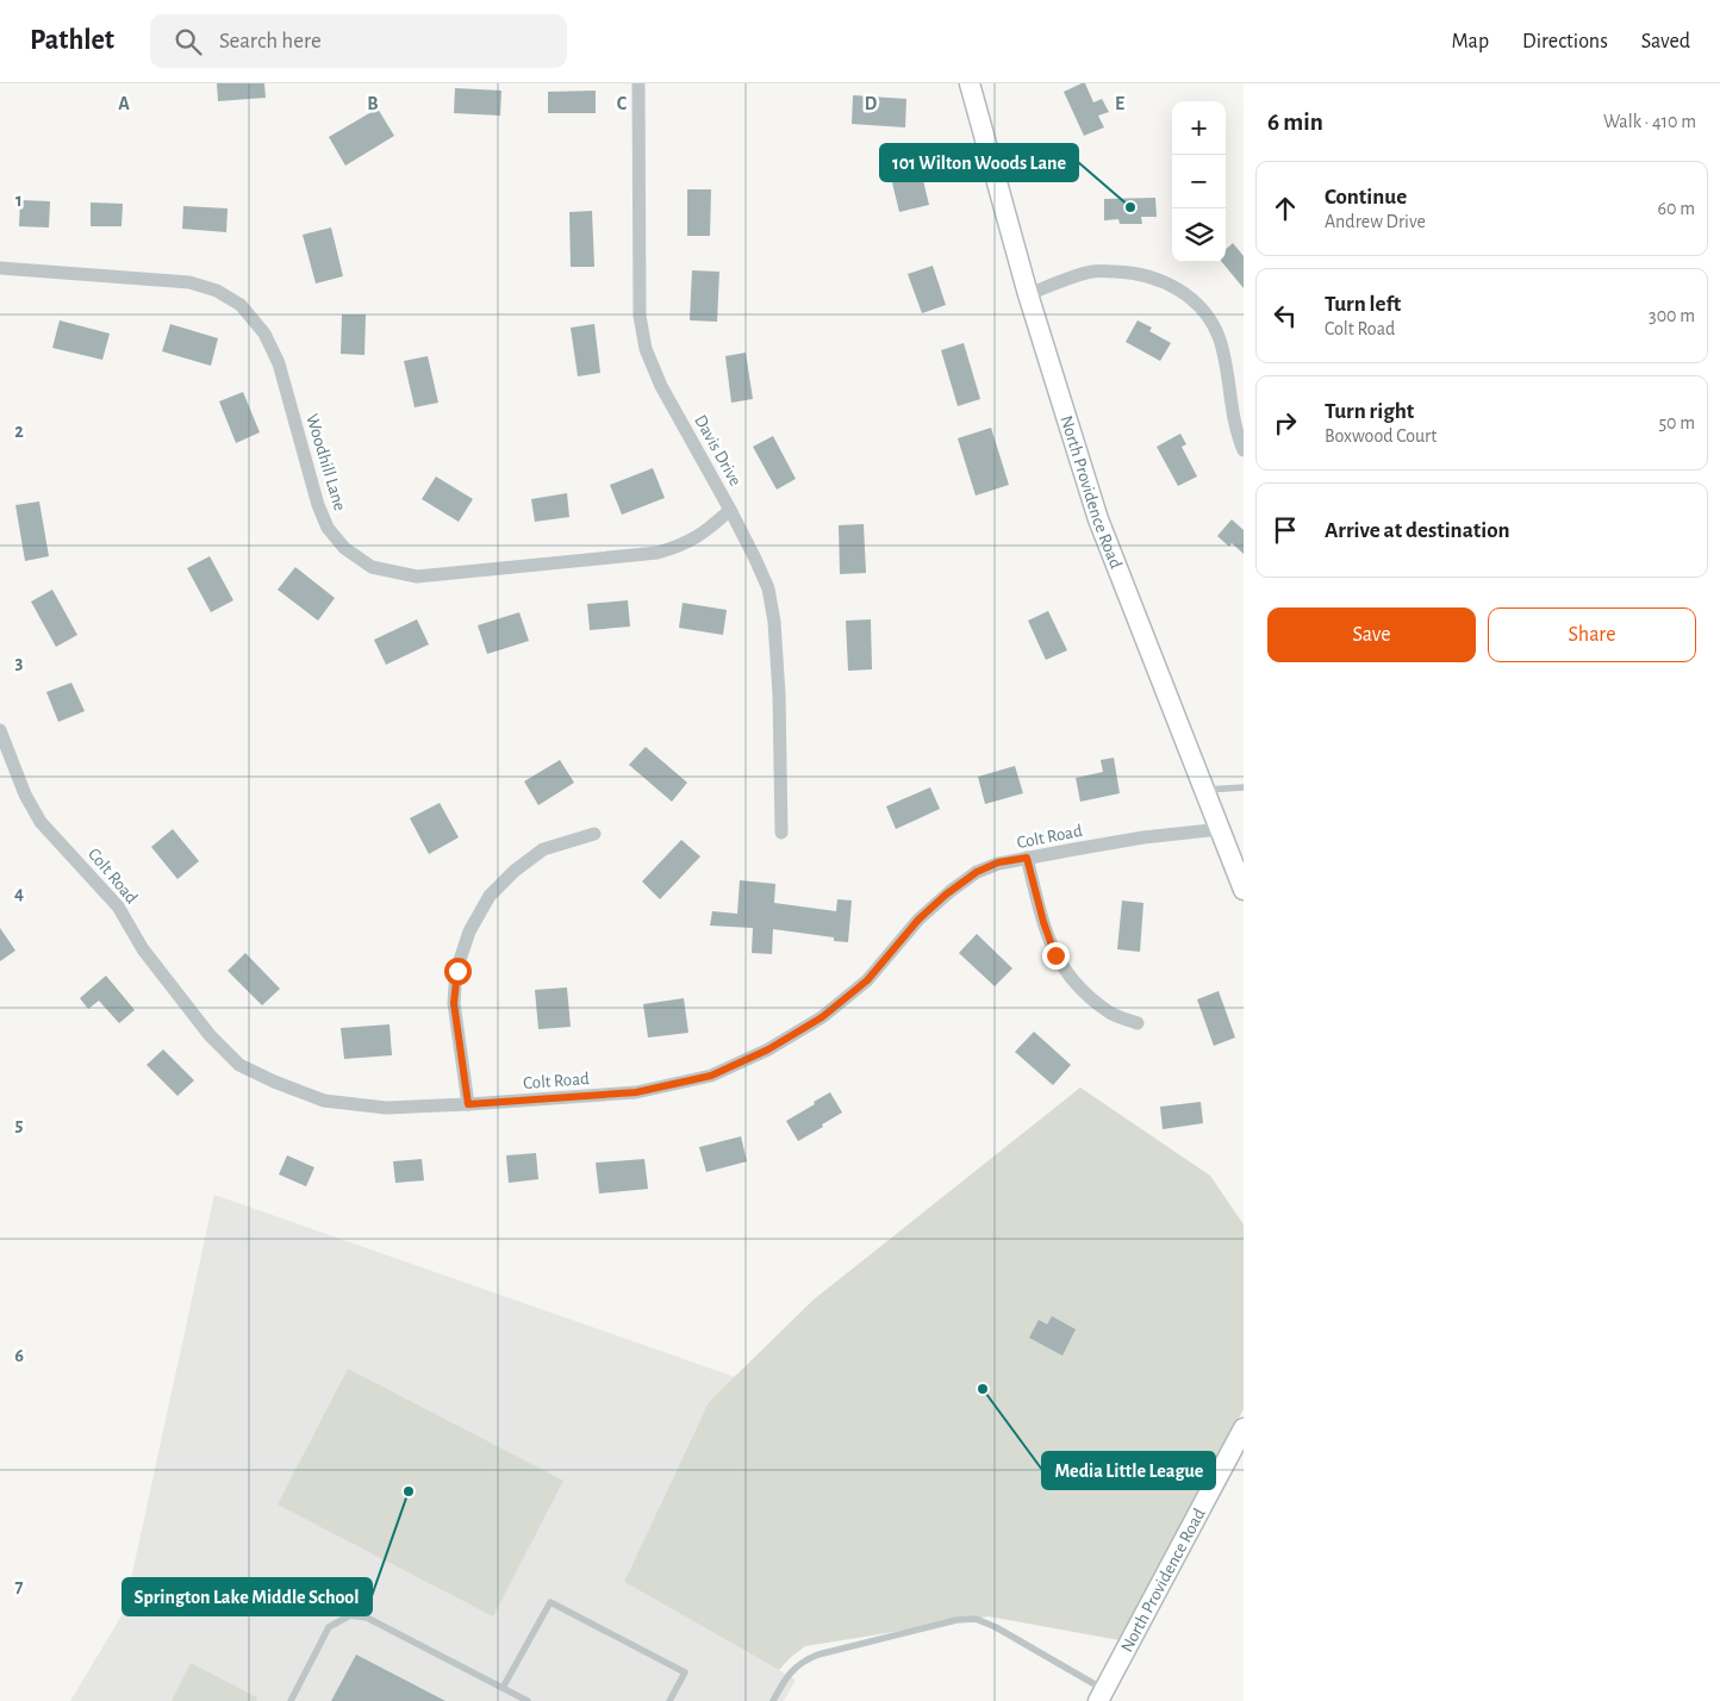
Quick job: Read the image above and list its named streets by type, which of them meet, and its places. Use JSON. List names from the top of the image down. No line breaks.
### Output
{"streets":{"main road":["North Providence Road"],"street":["Davis Drive","Woodhill Lane","Colt Road"]},"crossings":[["Davis Drive","Woodhill Lane"],["North Providence Road","Colt Road"]],"places":["101 Wilton Woods Lane","Media Little League","Springton Lake Middle School"],"page":{"header":"Pathlet","search":"Search here","nav":["Map","Directions","Saved"],"heading":["6 min","Walk · 410 m"],"map_buttons":["+","−"],"list":[["Continue","Andrew Drive","60 m"],["Turn left","Colt Road","300 m"],["Turn right","Boxwood Court","50 m"],"Arrive at destination"],"buttons":["Save","Share"]},"grid":{"columns":["A","B","C","D","E"],"rows":["1","2","3","4","5","6","7"]}}
